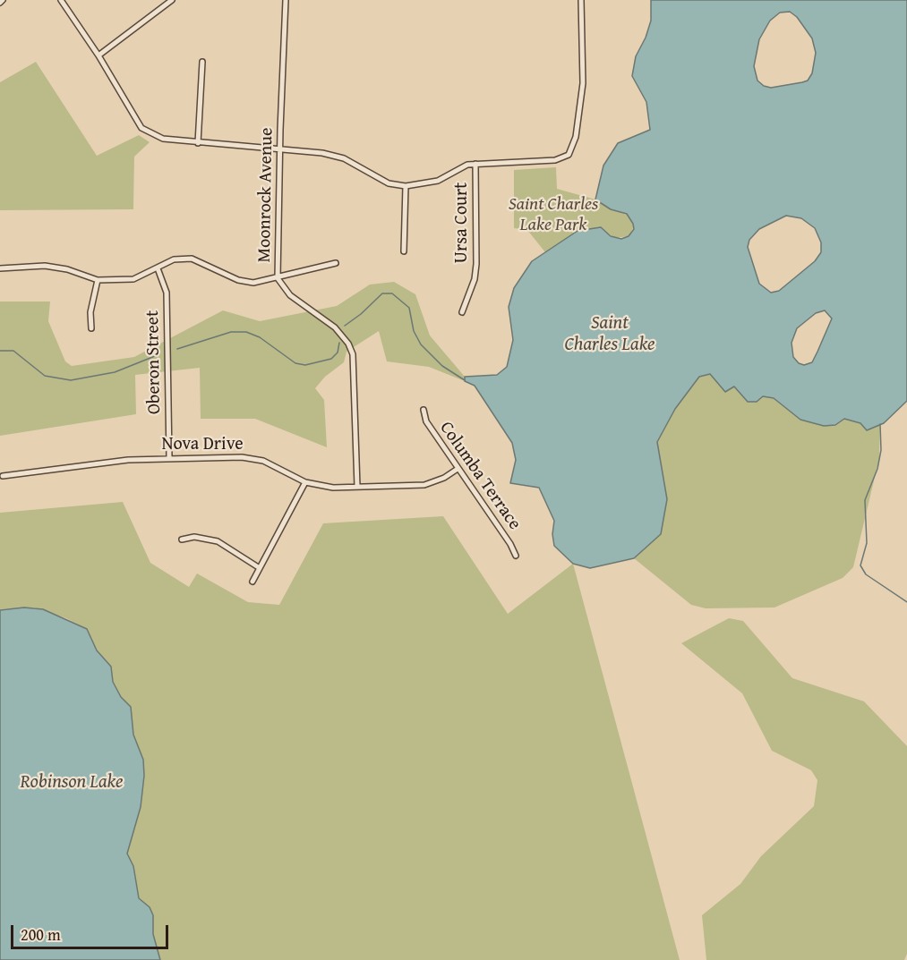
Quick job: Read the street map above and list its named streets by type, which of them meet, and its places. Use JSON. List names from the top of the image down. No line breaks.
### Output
{"streets":{"street":["Moonrock Avenue","Ursa Court","Oberon Street","Nova Drive","Columba Terrace"]},"crossings":[["Moonrock Avenue","Nova Drive"],["Oberon Street","Nova Drive"],["Nova Drive","Columba Terrace"]],"water":["Saint Charles Lake","Robinson Lake"],"parks":["Saint Charles Lake Park"],"scale_bar":"200 m"}
